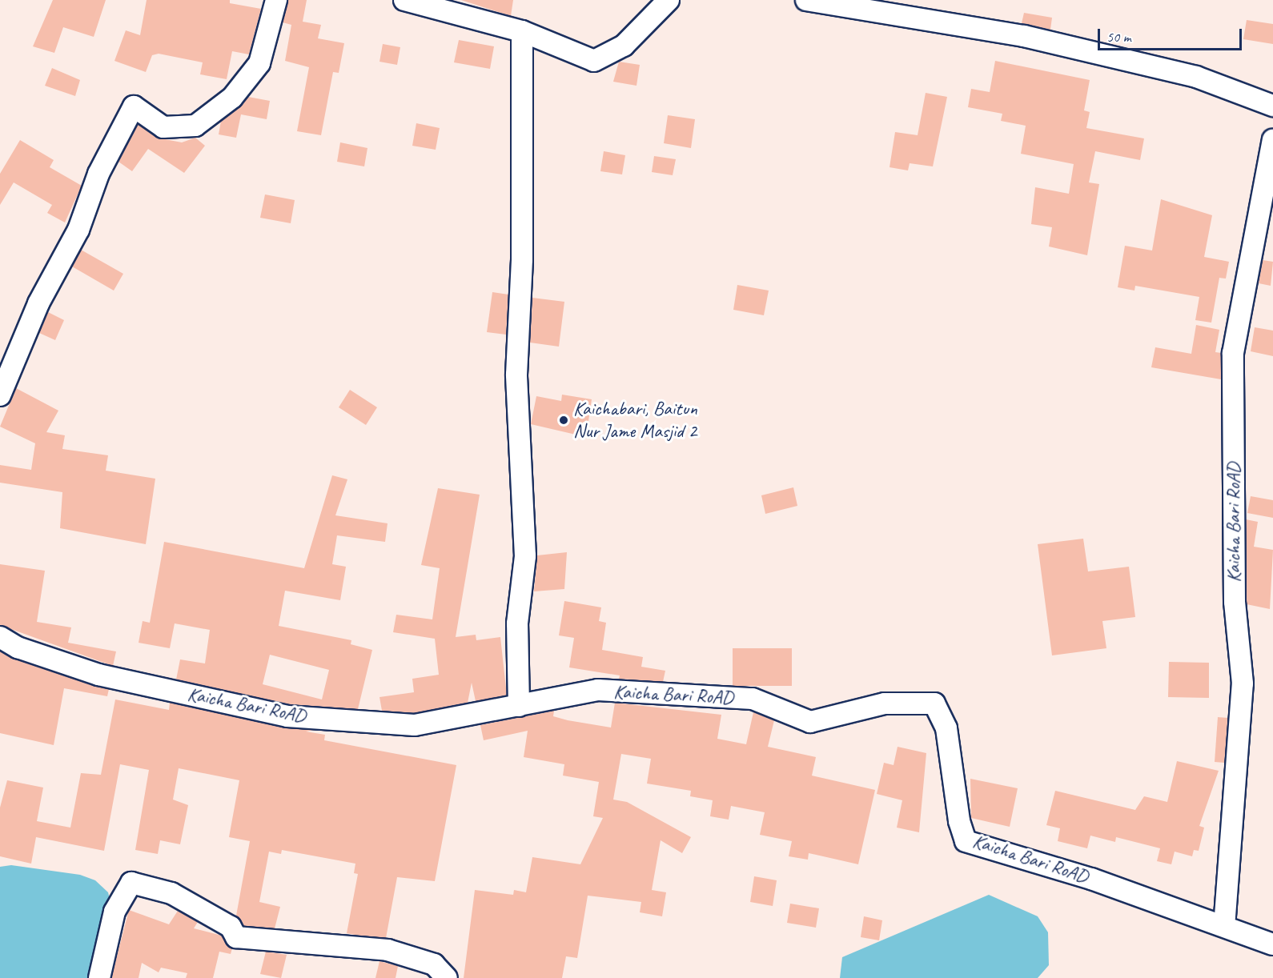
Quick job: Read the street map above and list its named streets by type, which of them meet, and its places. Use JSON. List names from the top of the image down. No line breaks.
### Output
{"streets":{"street":["Kaicha Bari RoAD"]},"places":["Kaichabari, Baitun Nur Jame Masjid 2"],"scale_bar":"50 m"}
